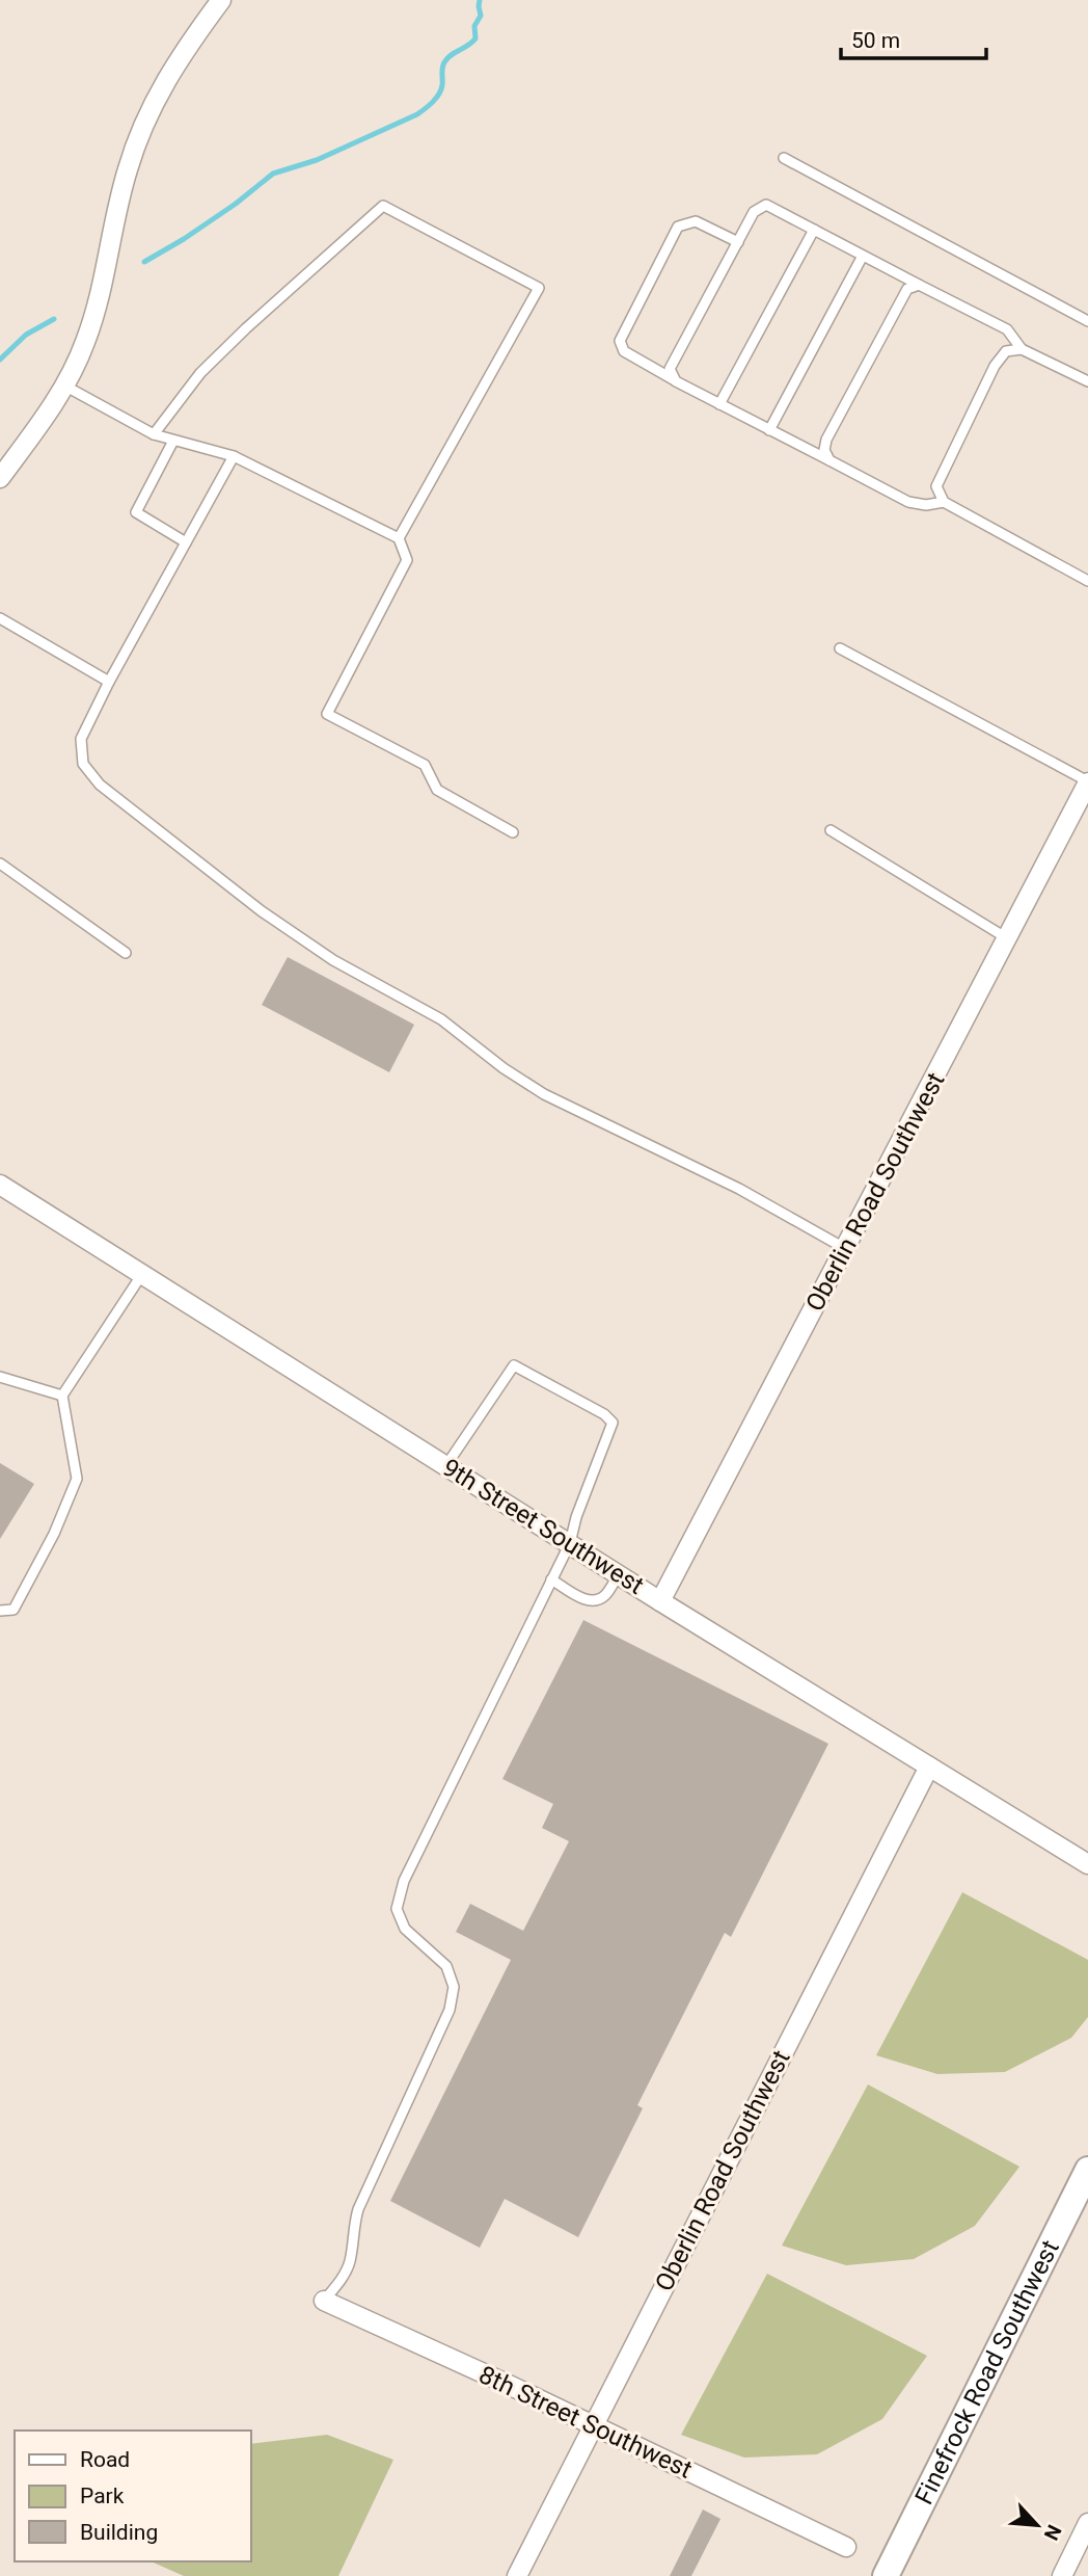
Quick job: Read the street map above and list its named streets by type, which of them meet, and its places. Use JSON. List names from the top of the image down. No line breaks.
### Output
{"streets":{"main road":["Finefrock Road Southwest"],"street":["Oberlin Road Southwest","9th Street Southwest","8th Street Southwest"]},"crossings":[["Oberlin Road Southwest","9th Street Southwest"],["Oberlin Road Southwest","8th Street Southwest"]],"legend":["Road","Park","Building"],"scale_bar":"50 m","north":"bottom right"}
